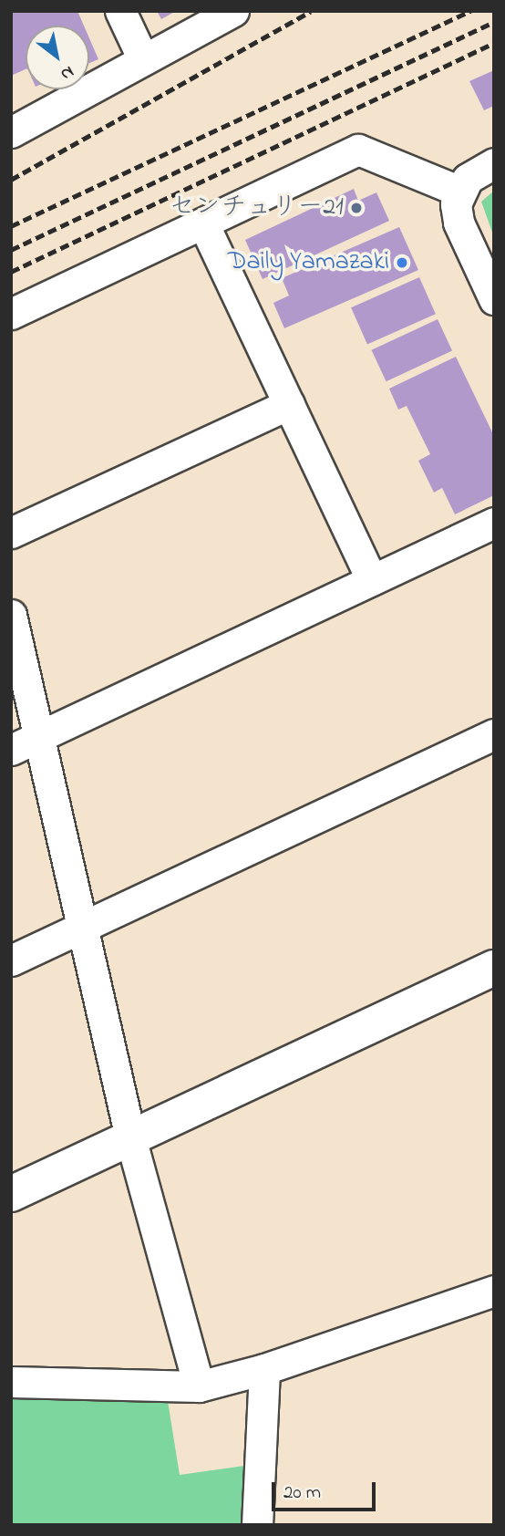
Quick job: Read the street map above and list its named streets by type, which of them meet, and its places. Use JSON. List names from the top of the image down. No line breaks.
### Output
{"places":["センチュリー21","Daily Yamazaki"],"scale_bar":"20 m","north":"bottom right"}
